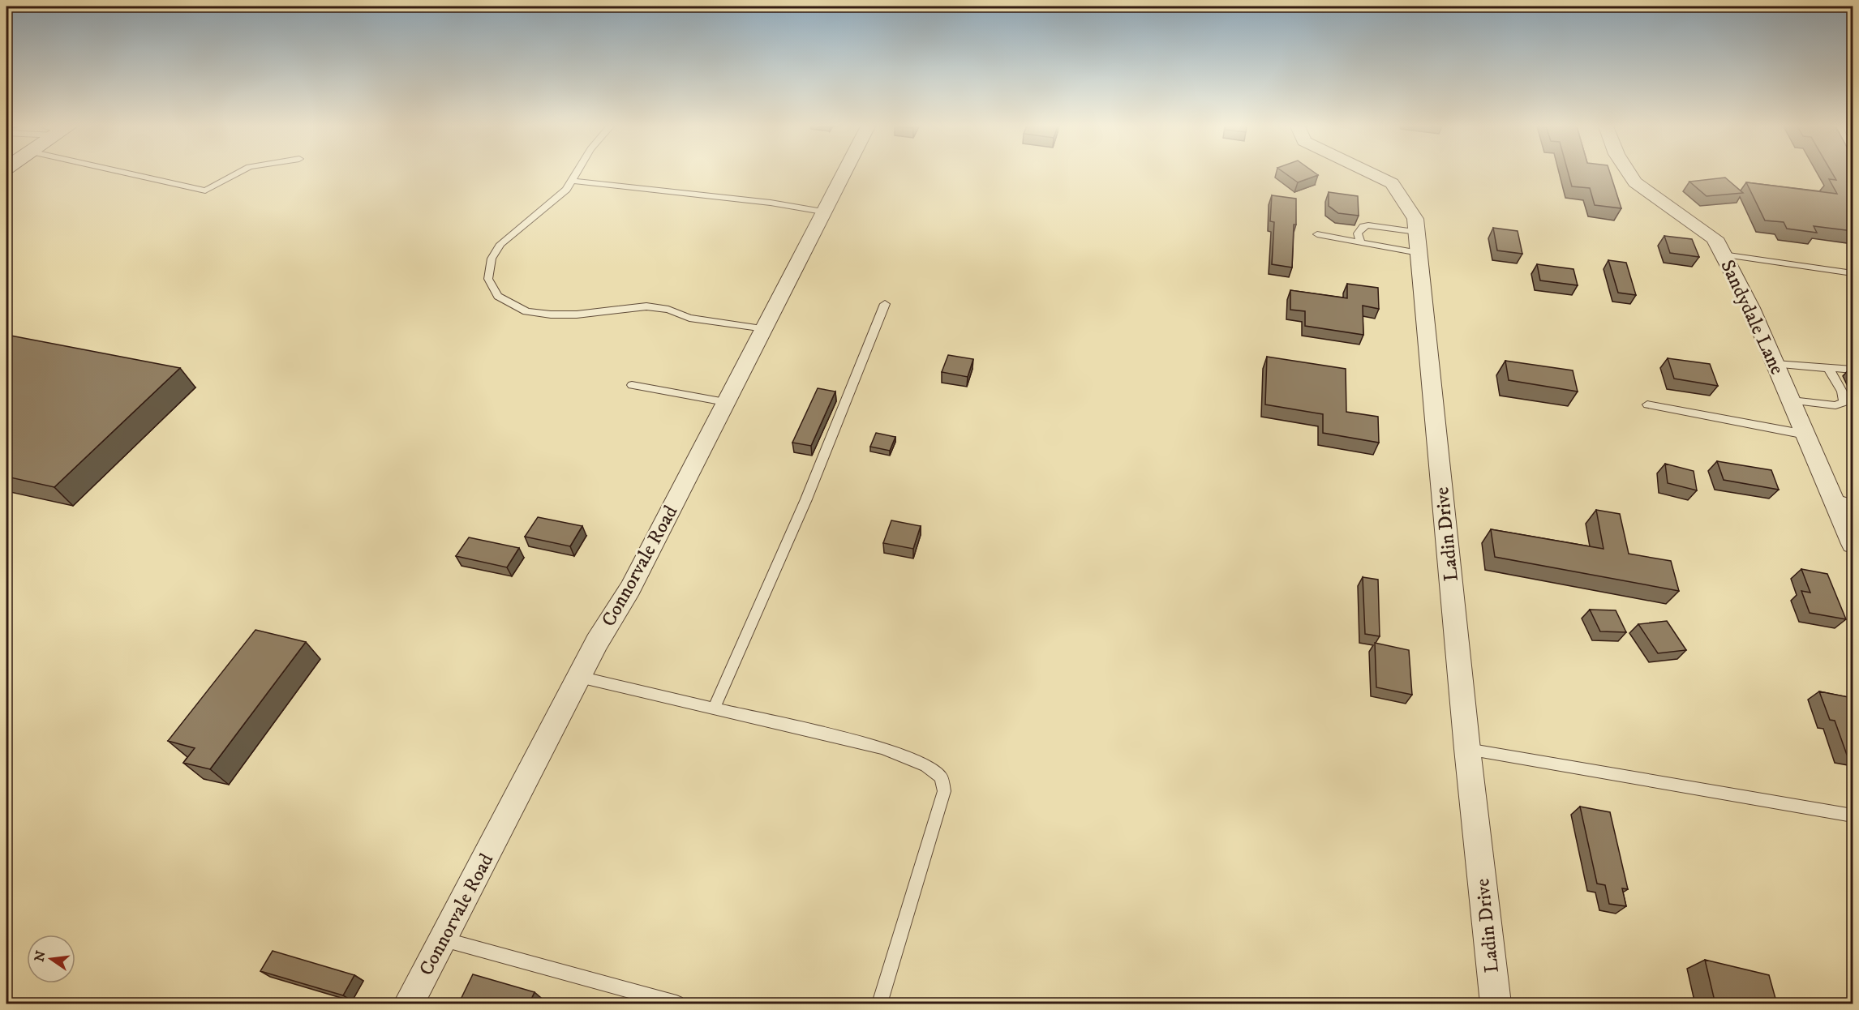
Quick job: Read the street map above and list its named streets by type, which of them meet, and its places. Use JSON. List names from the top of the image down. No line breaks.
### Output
{"streets":{"street":["Sandydale Lane","Ladin Drive","Connorvale Road"]},"north":"left"}
